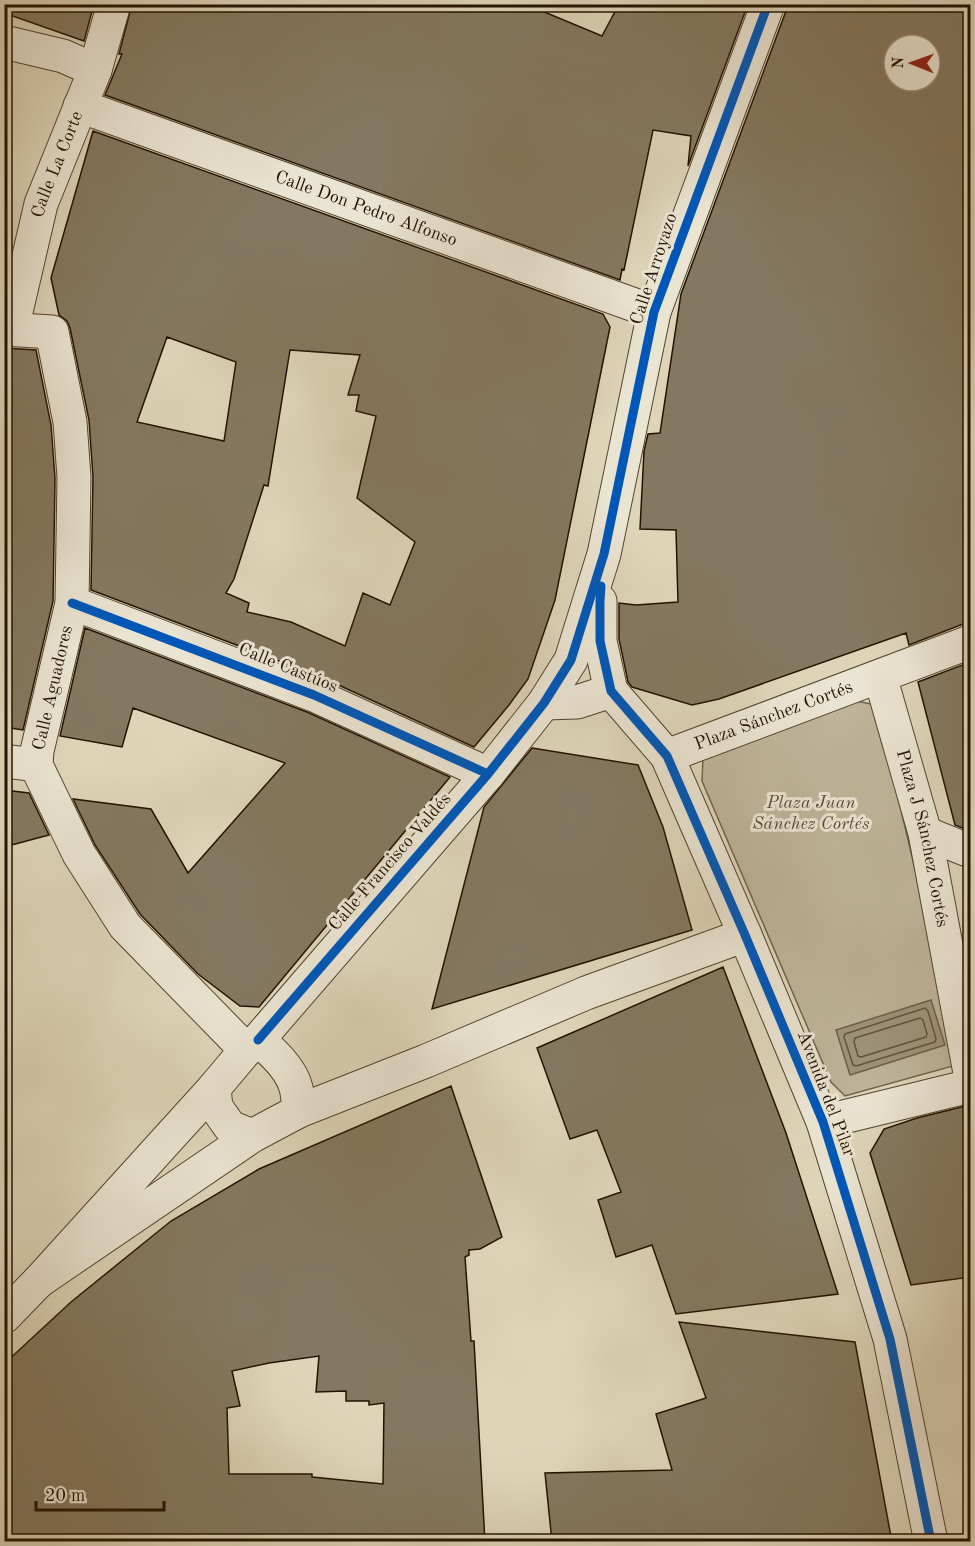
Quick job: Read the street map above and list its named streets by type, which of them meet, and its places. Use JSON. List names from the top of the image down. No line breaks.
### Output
{"streets":{"street":["Calle La Corte","Calle Don Pedro Alfonso","Calle Arroyazo","Calle Castúos","Calle Aguadores","Plaza Sánchez Cortés","Plaza J Sánchez Cortés","Calle Francisco Valdés","Avenida del Pilar"]},"crossings":[["Calle La Corte","Calle Don Pedro Alfonso"],["Calle La Corte","Calle Aguadores"],["Calle Don Pedro Alfonso","Calle Arroyazo"],["Calle Arroyazo","Calle Francisco Valdés"],["Calle Arroyazo","Avenida del Pilar"],["Calle Castúos","Calle Aguadores"],["Calle Castúos","Calle Francisco Valdés"],["Calle Aguadores","Calle Francisco Valdés"],["Plaza Sánchez Cortés","Plaza J Sánchez Cortés"],["Plaza Sánchez Cortés","Avenida del Pilar"]],"parks":["Plaza Juan Sánchez Cortés"],"scale_bar":"20 m","north":"left"}
